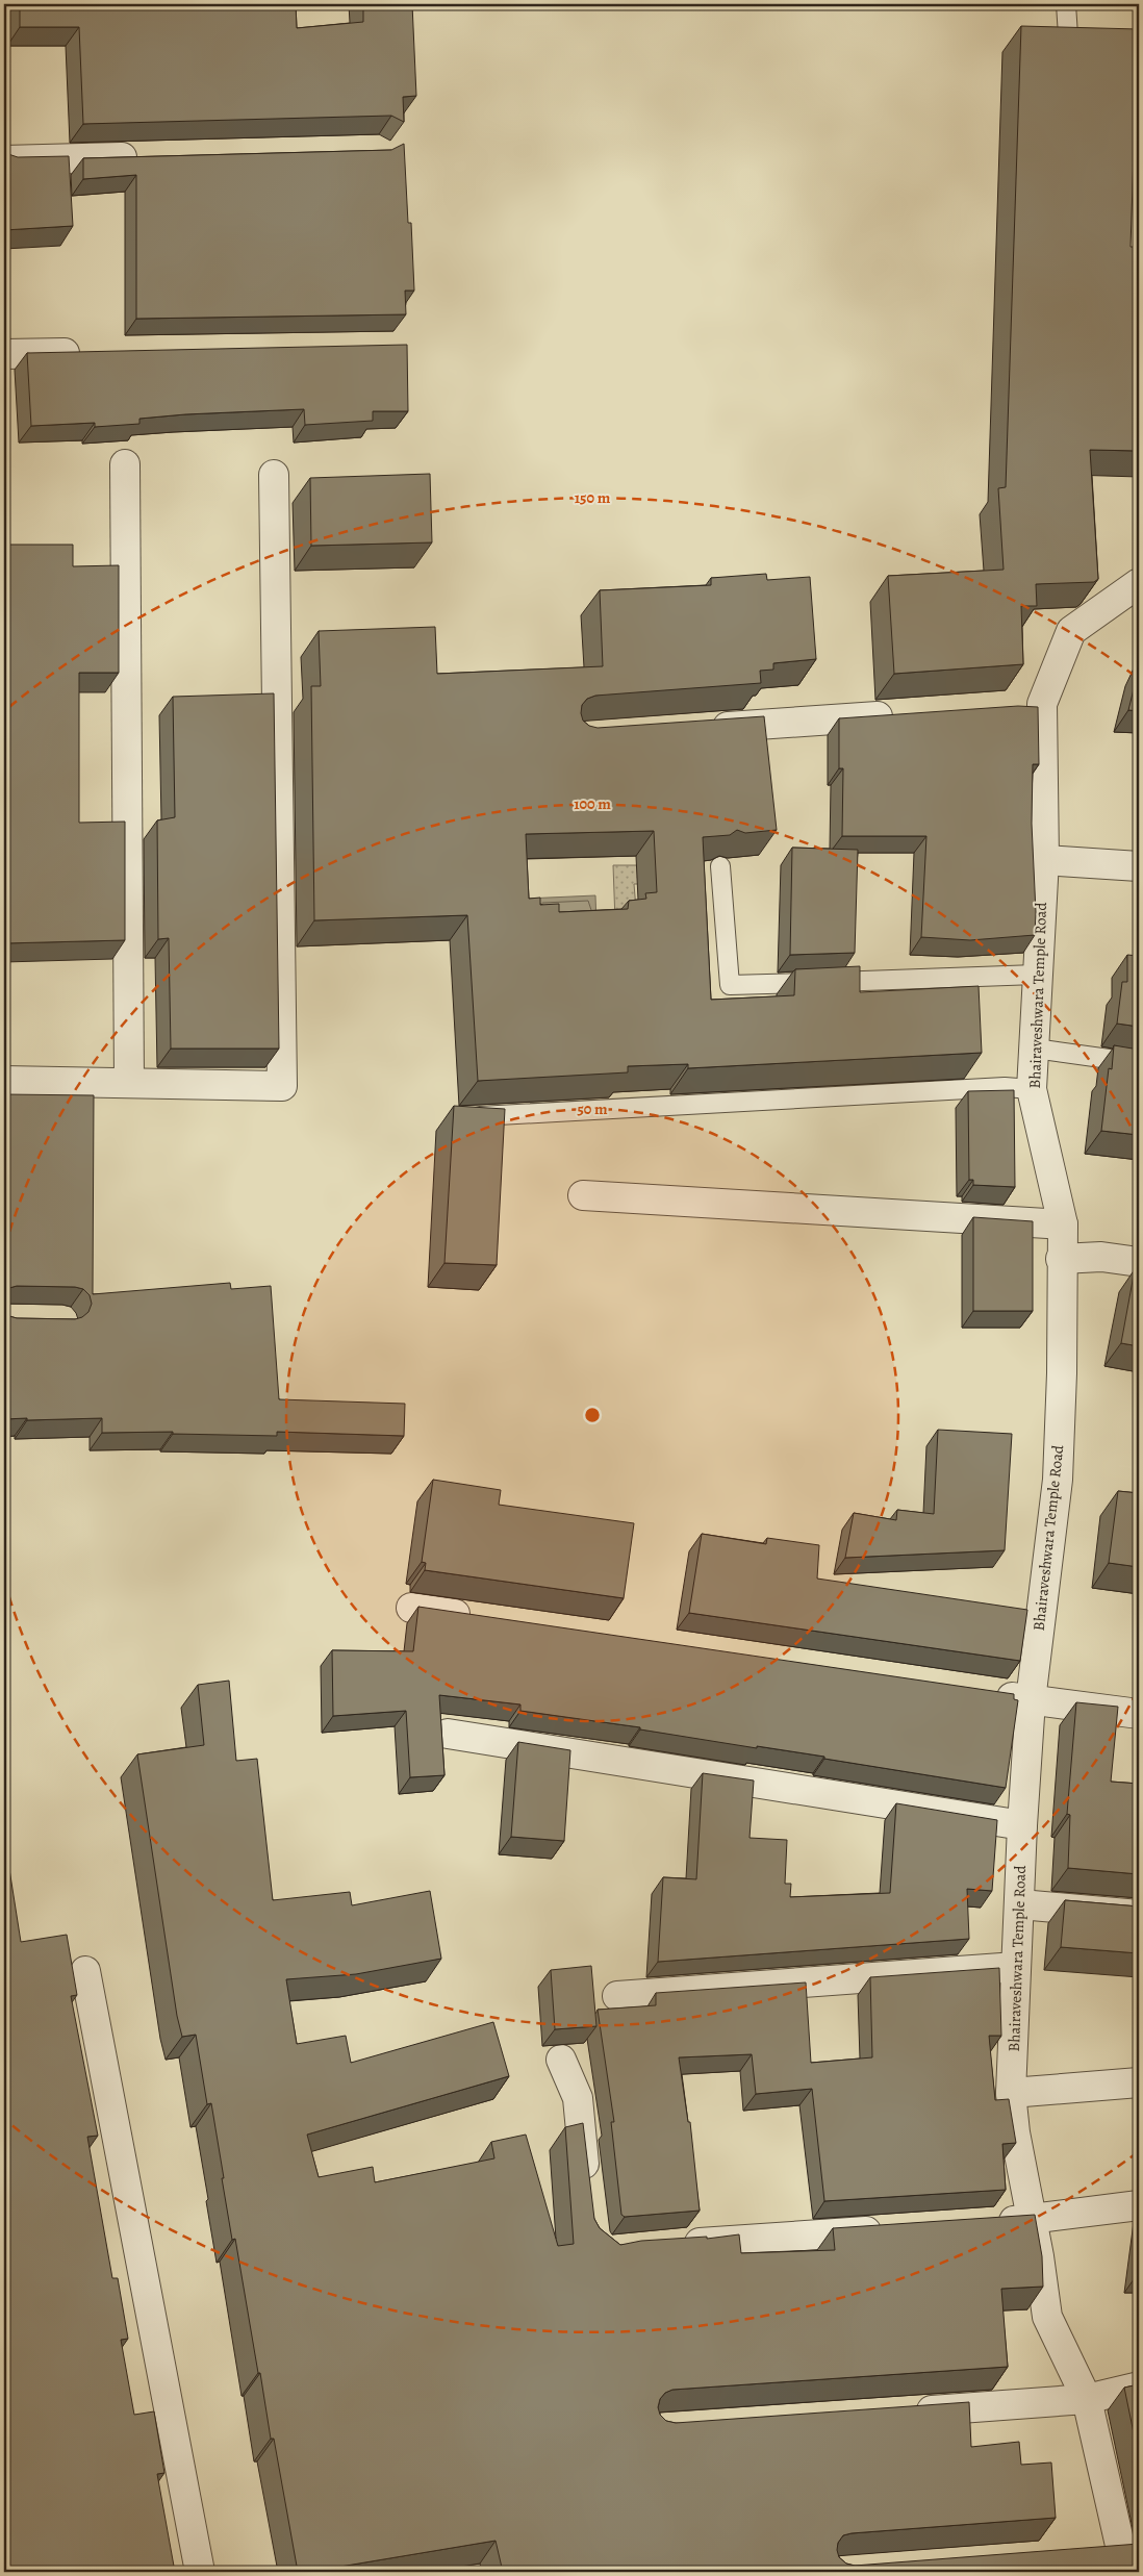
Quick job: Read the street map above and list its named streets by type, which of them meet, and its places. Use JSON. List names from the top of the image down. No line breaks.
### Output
{"streets":{"street":["Bhairaveshwara Temple Road"]},"rings":["150 m","100 m","50 m"]}
